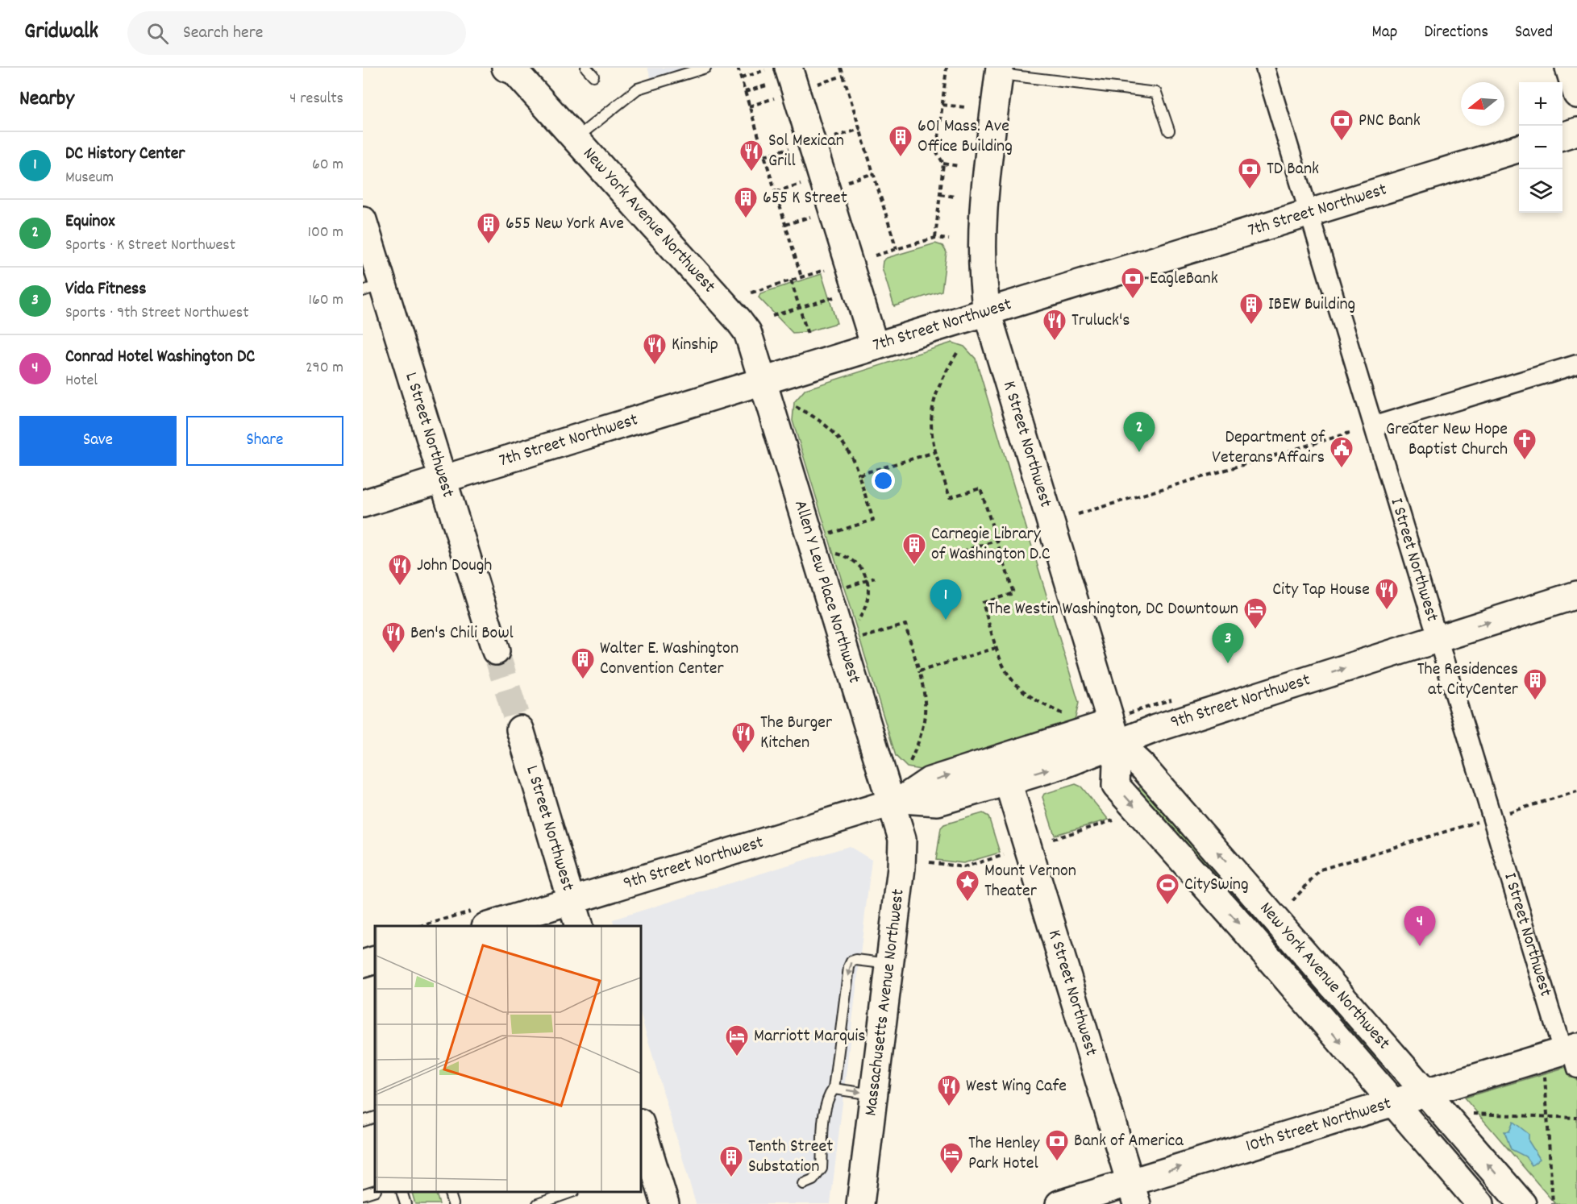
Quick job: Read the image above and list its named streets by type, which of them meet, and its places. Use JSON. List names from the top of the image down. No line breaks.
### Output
{"streets":{"main road":["7th Street Northwest","New York Avenue Northwest","L Street Northwest","K Street Northwest","Allen Y Lew Place Northwest","9th Street Northwest","Massachusetts Avenue Northwest","10th Street Northwest"],"street":["I Street Northwest"]},"crossings":[["7th Street Northwest","New York Avenue Northwest"],["7th Street Northwest","L Street Northwest"],["7th Street Northwest","K Street Northwest"],["7th Street Northwest","I Street Northwest"],["7th Street Northwest","Allen Y Lew Place Northwest"],["New York Avenue Northwest","K Street Northwest"],["New York Avenue Northwest","Allen Y Lew Place Northwest"],["New York Avenue Northwest","9th Street Northwest"],["New York Avenue Northwest","10th Street Northwest"],["L Street Northwest","9th Street Northwest"],["K Street Northwest","9th Street Northwest"],["K Street Northwest","10th Street Northwest"],["I Street Northwest","9th Street Northwest"],["I Street Northwest","10th Street Northwest"],["Allen Y Lew Place Northwest","9th Street Northwest"],["Allen Y Lew Place Northwest","Massachusetts Avenue Northwest"],["9th Street Northwest","Massachusetts Avenue Northwest"]],"one_way":["9th Street Northwest","10th Street Northwest"],"places":{"bank":["PNC Bank","TD Bank","EagleBank","Bank of America"],"building":["601 Mass. Ave Office Building","655 K Street","655 New York Ave","IBEW Building","Carnegie Library of Washington D.C","Walter E. Washington Convention Center","The Residences at CityCenter","Tenth Street Substation"],"restaurant":["Sol Mexican Grill","Truluck's","Kinship","John Dough","City Tap House","Ben's Chili Bowl","The Burger Kitchen","West Wing Cafe"],"church":["Greater New Hope Baptist Church"],"public building":["Department of Veterans Affairs"],"hotel":["The Westin Washington, DC Downtown","Marriott Marquis","The Henley Park Hotel"],"place":["Mount Vernon Theater"],"sports":["CitySwing"]},"north":"left","page":{"header":"Gridwalk","search":"Search here","nav":["Map","Directions","Saved"],"heading":["Nearby","4 results"],"map_buttons":["+","−"],"list":[{"mark":"1","name":"DC History Center","note":"Museum","value":"60 m"},{"mark":"2","name":"Equinox","note":"Sports · K Street Northwest","value":"100 m"},{"mark":"3","name":"Vida Fitness","note":"Sports · 9th Street Northwest","value":"160 m"},{"mark":"4","name":"Conrad Hotel Washington DC","note":"Hotel","value":"290 m"}],"buttons":["Save","Share"],"pins":["2","1","3","4"]}}
